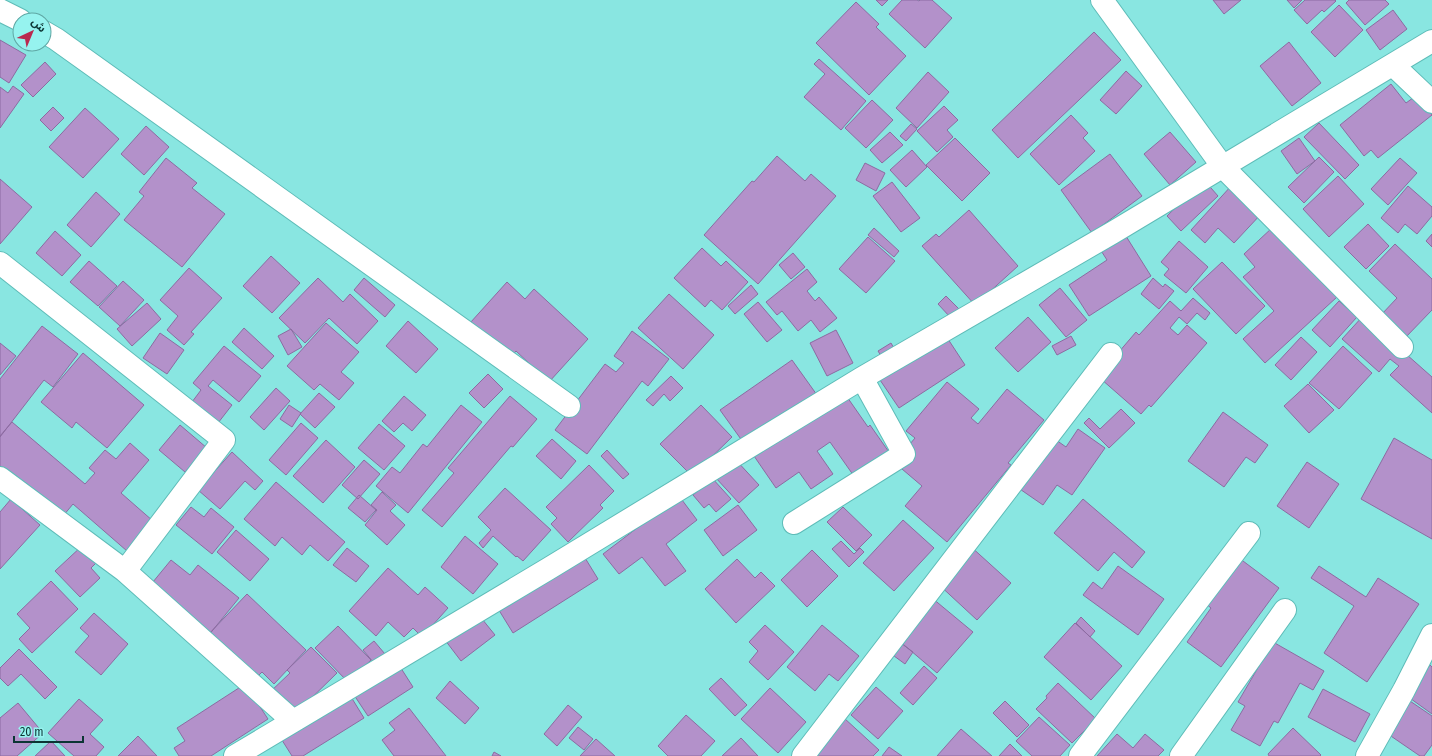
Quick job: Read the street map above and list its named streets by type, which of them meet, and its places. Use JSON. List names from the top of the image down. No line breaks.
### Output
{"scale_bar":"20 m","north":"top right"}
